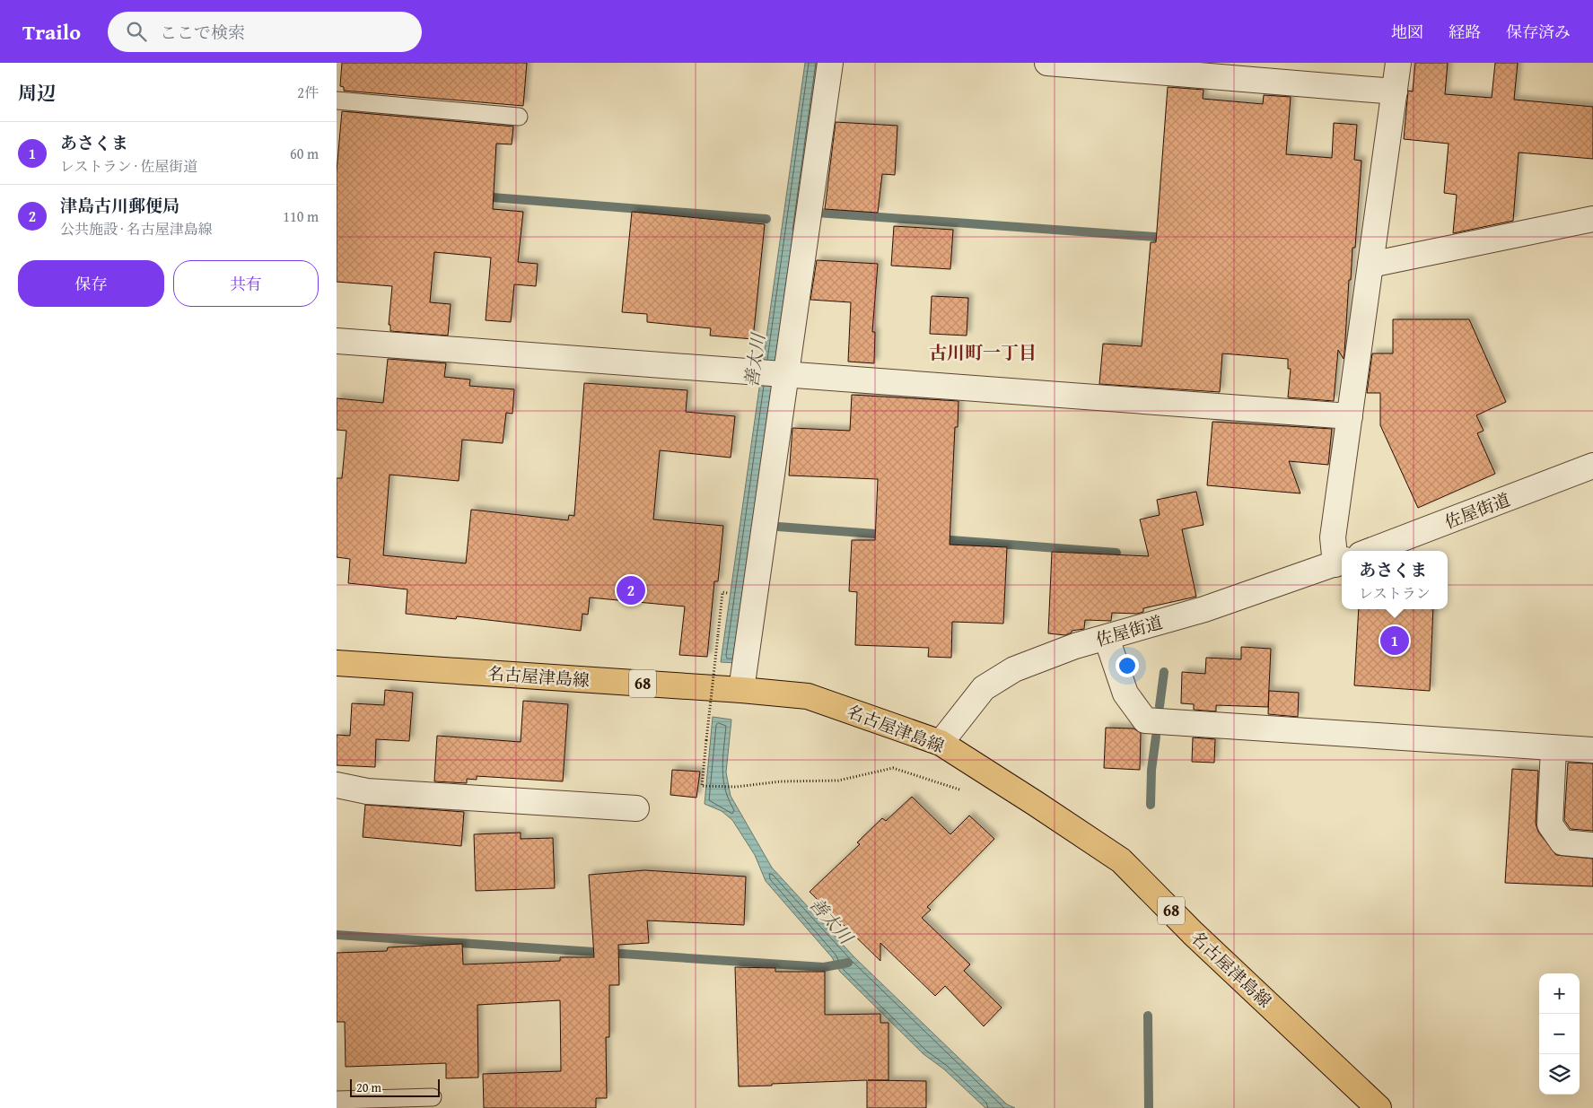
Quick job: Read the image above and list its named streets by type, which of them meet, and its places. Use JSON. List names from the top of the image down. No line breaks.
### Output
{"streets":{"main road":["名古屋津島線","68"],"street":["佐屋街道"]},"crossings":[["佐屋街道","名古屋津島線"]],"districts":["古川町一丁目"],"water":["善太川"],"scale_bar":"20 m","page":{"header":"Trailo","search":"ここで検索","nav":["地図","経路","保存済み"],"heading":["周辺","2件"],"list":[{"mark":"1","name":"あさくま","note":"レストラン · 佐屋街道","value":"60 m"},{"mark":"2","name":"津島古川郵便局","note":"公共施設 · 名古屋津島線","value":"110 m"}],"buttons":["保存","共有"],"popup":["あさくま","レストラン"],"pins":["2","1"],"map_buttons":["+","−"],"scale":"20 m"}}
